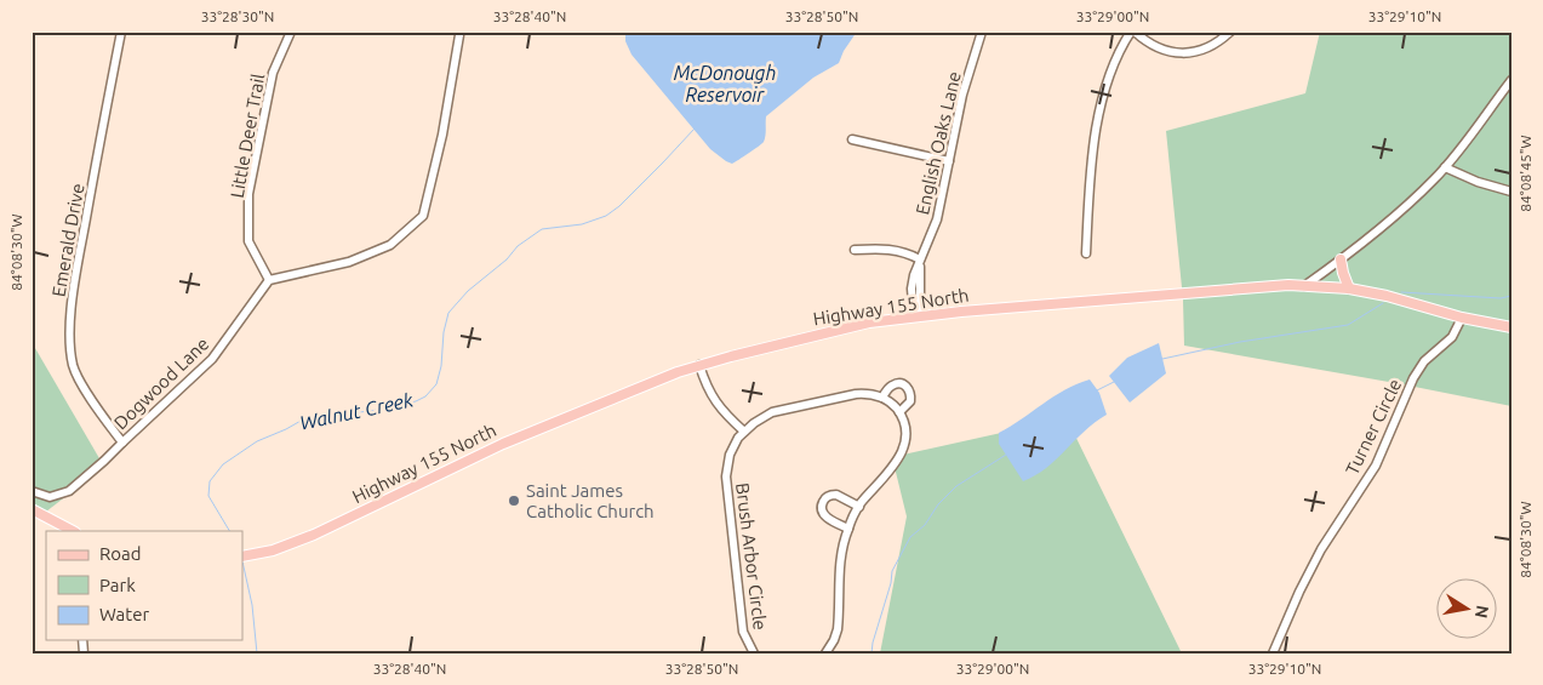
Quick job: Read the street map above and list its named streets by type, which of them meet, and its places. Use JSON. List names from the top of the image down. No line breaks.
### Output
{"streets":{"main road":["Highway 155 North"],"street":["Little Deer Trail","English Oaks Lane","Emerald Drive","Dogwood Lane","Turner Circle","Brush Arbor Circle"]},"crossings":[["Little Deer Trail","Dogwood Lane"],["English Oaks Lane","Highway 155 North"],["Emerald Drive","Dogwood Lane"],["Highway 155 North","Turner Circle"]],"water":["McDonough Reservoir","Walnut Creek"],"places":["Saint James Catholic Church"],"legend":["Road","Park","Water"],"north":"right","coordinates":["33°28'30\"N","33°28'40\"N","33°28'50\"N","33°29'00\"N","33°29'10\"N","84°08'45\"W","84°08'30\"W"]}
